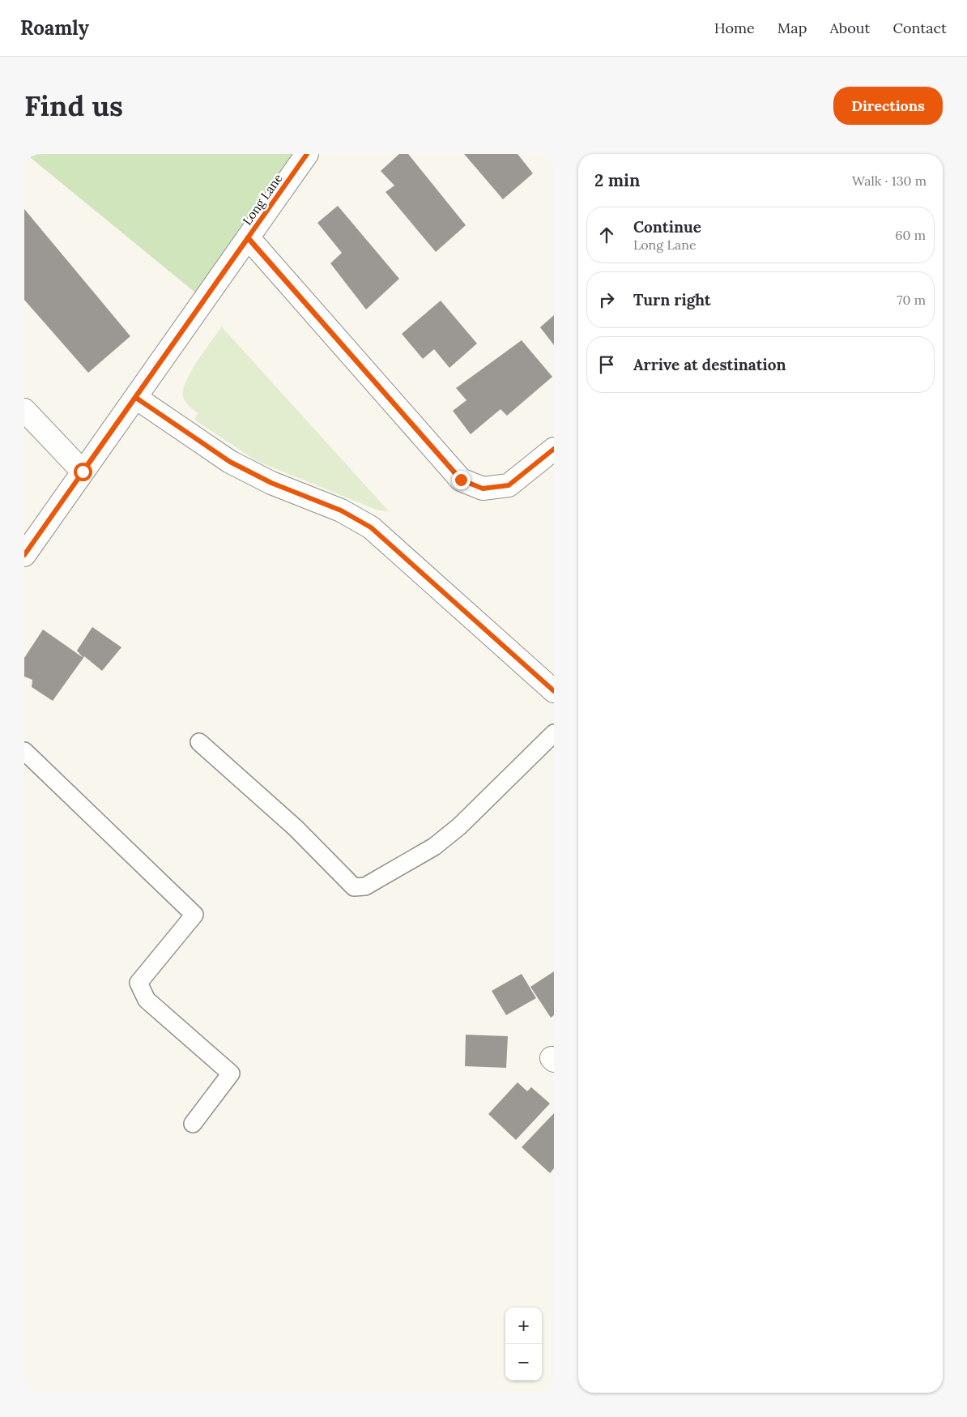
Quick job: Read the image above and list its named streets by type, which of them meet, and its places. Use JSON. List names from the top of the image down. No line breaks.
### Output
{"streets":{"street":["Long Lane"]},"page":{"header":"Roamly","nav":["Home","Map","About","Contact"],"buttons":"Directions","title":"Find us","heading":["2 min","Walk · 130 m"],"list":[["Continue","Long Lane","60 m"],["Turn right","70 m"],"Arrive at destination"],"map_buttons":["+","−"]}}
